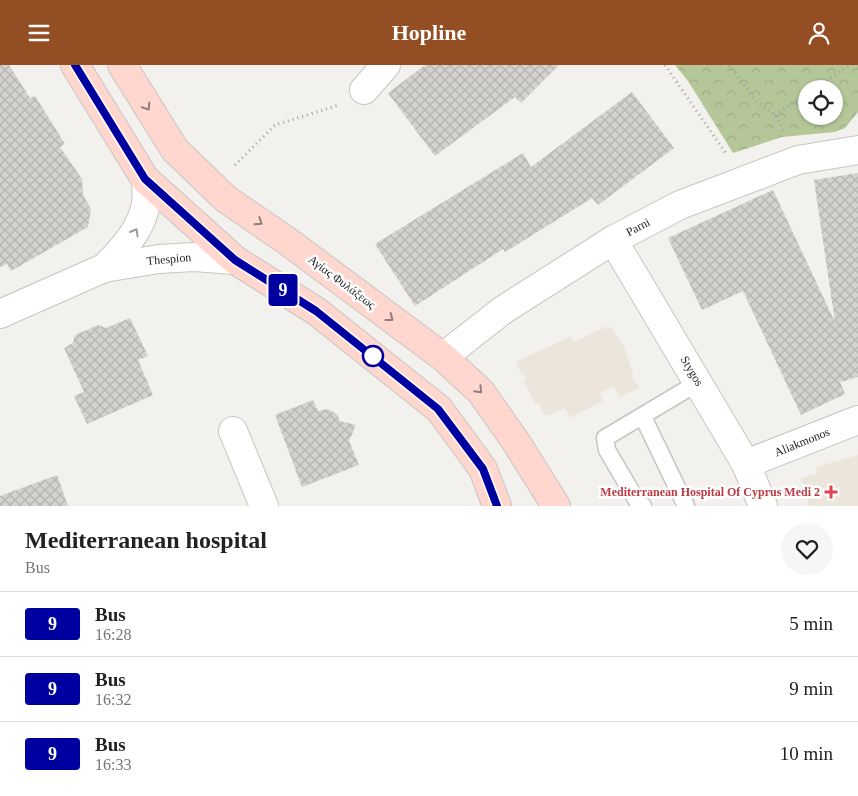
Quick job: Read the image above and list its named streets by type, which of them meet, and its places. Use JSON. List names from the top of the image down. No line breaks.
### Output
{"streets":{"main road":["Αγίας Φυλάξεως"],"street":["Parni","Thespion","Stygos","Aliakmonos"]},"crossings":[["Parni","Αγίας Φυλάξεως"],["Parni","Stygos"],["Stygos","Aliakmonos"]],"places":{"health":["Mediterranean Hospital Of Cyprus Medi 2"]},"lines":["bus line 9"],"page":{"header":"Hopline","on_map":"9","heading":["Mediterranean hospital","Bus"],"list":[{"mark":"9","name":"Bus","note":"16:28","value":"5 min"},{"mark":"9","name":"Bus","note":"16:32","value":"9 min"},{"mark":"9","name":"Bus","note":"16:33","value":"10 min"}]}}
